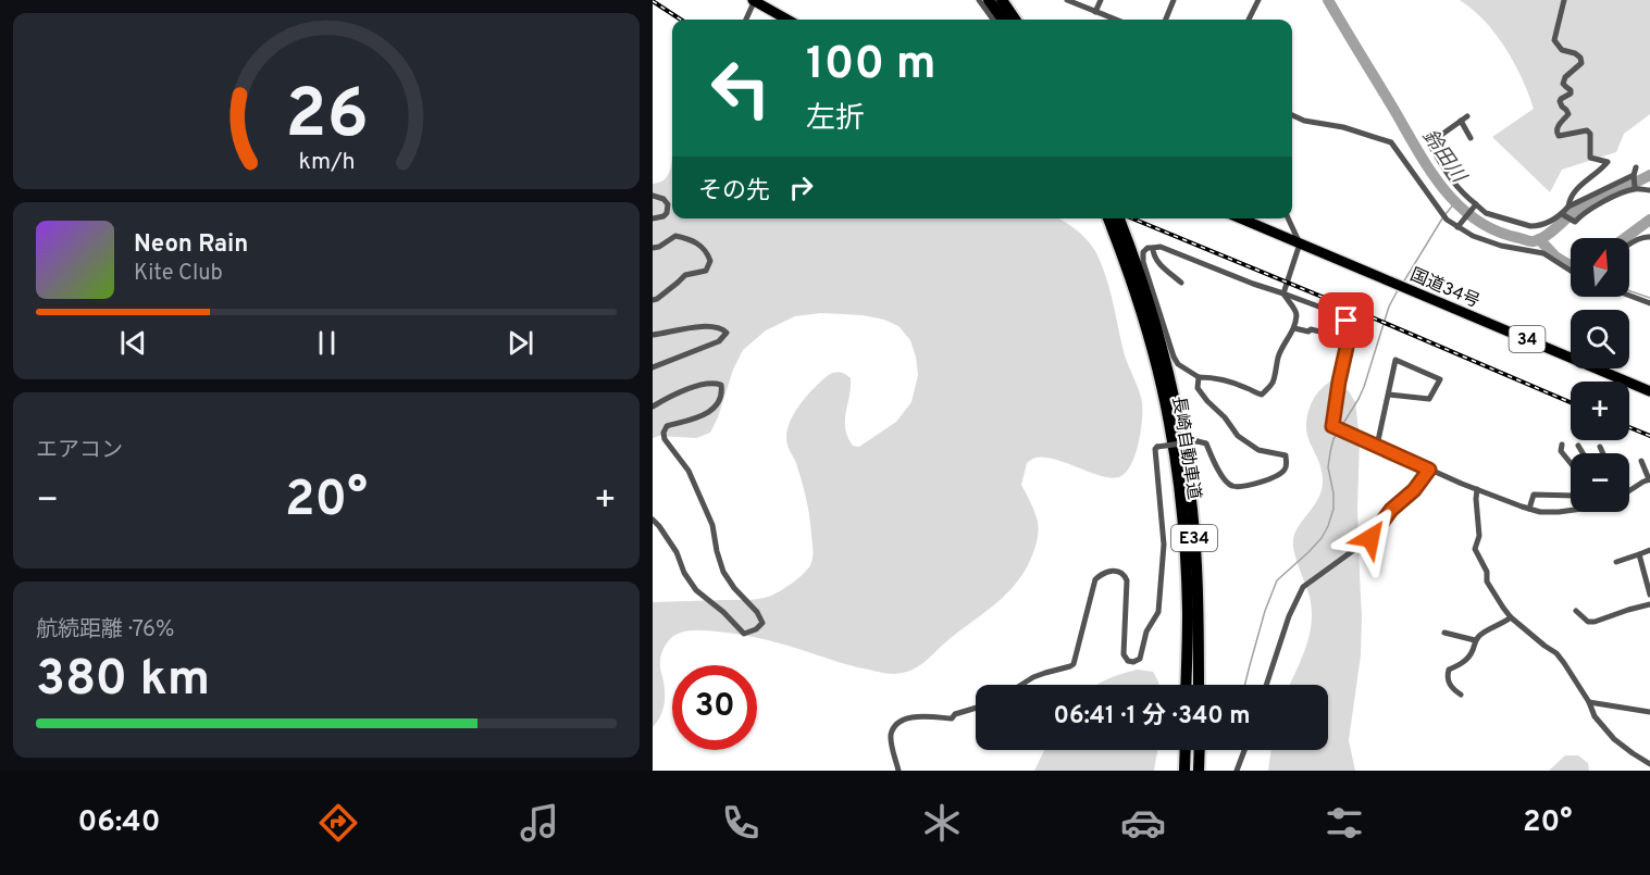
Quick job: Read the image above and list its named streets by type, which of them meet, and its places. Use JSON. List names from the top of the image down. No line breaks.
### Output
{"streets":{"highway":["国道34号","34","長崎自動車道","E34"]},"water":["鈴田川"],"north":"top","page":{"turn":["100 m","左折"],"then":"その先","song":["Neon Rain","Kite Club"],"map_buttons":["+","−"],"tile":["エアコン",["航続距離 · 76%","380 km"]],"heat":["−","20°","+"],"limit":"30","trip":"06:41 · 1 分 · 340 m","tabs":["06:40","20°"],"gauge":["26","km/h"]}}
